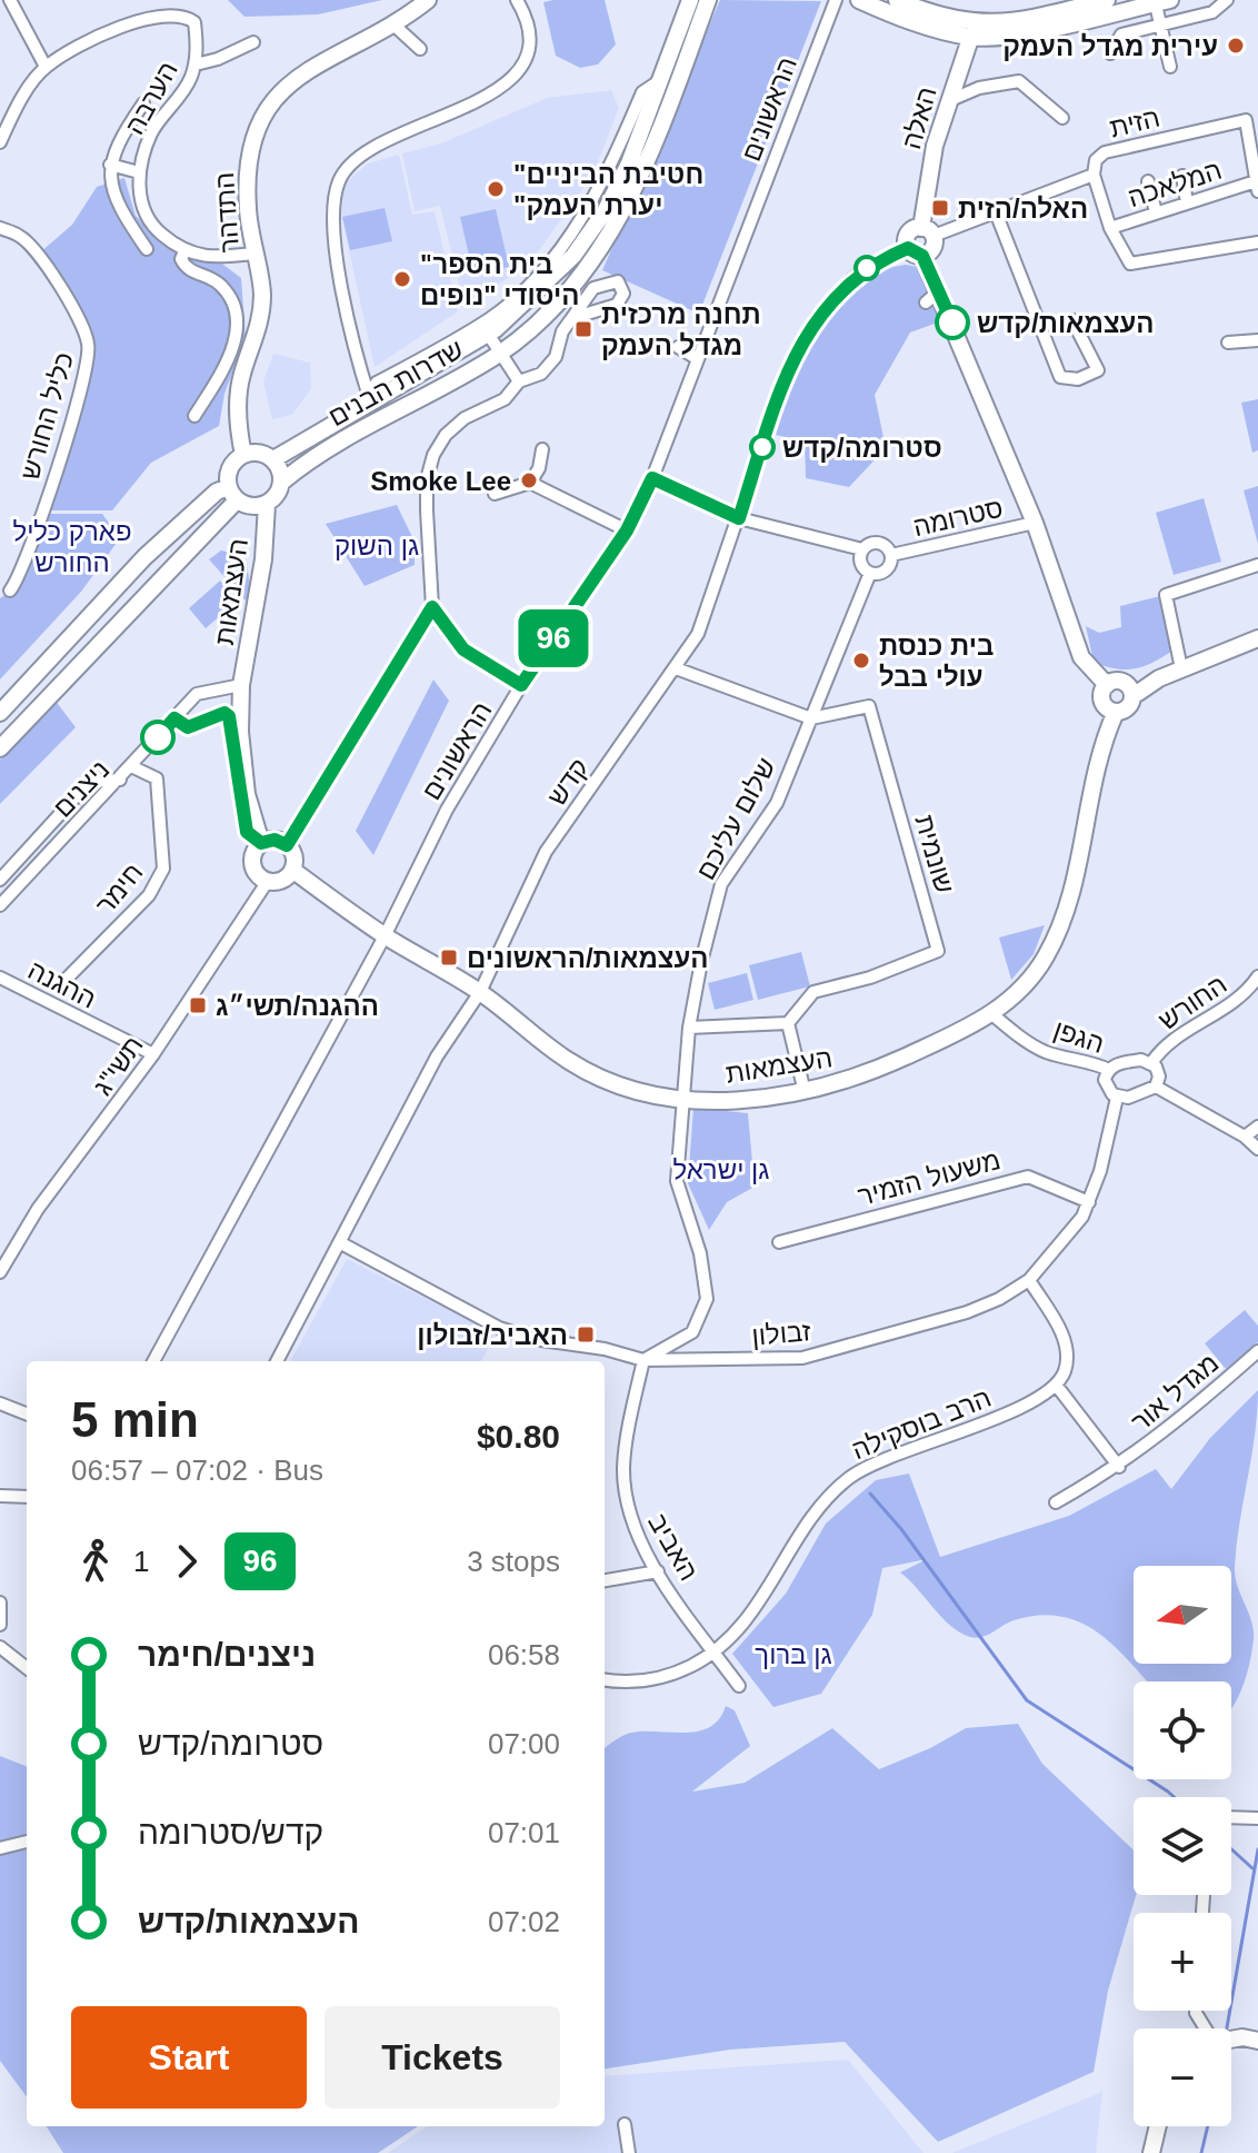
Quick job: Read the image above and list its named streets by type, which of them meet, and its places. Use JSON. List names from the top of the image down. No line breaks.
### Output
{"streets":{"street":["הערבה","הראשונים","האלה","הזית","המלאכה","התדהר","שדרות הבנים","כליל החורש","סטרומה","העצמאות","קדש","ניצנים","שלום עליכם","שונמית","חימר","ההגנה","החורש","הגפן","תשי\"ג","משעול הזמיר","זבולון","מגדל אור","הרב בוסקילה","האביב"]},"crossings":[["הראשונים","העצמאות"],["האלה","הזית"],["הזית","המלאכה"],["התדהר","שדרות הבנים"],["התדהר","העצמאות"],["שדרות הבנים","העצמאות"],["סטרומה","שלום עליכם"],["העצמאות","קדש"],["העצמאות","ניצנים"],["העצמאות","שלום עליכם"],["העצמאות","הגפן"],["העצמאות","תשי\"ג"],["קדש","זבולון"],["ניצנים","חימר"],["שלום עליכם","שונמית"],["שלום עליכם","זבולון"],["שלום עליכם","האביב"],["ההגנה","תשי\"ג"],["משעול הזמיר","זבולון"],["זבולון","האביב"],["מגדל אור","הרב בוסקילה"],["הרב בוסקילה","האביב"]],"parks":["פארק כליל החורש","גן השוק","גן ישראל","גן ברוך"],"places":{"other":["עירית מגדל העמק","\"חטיבת הביניים \"יערת העמק","\"בית הספר היסודי \"נופים","העצמאות/קדש","סטרומה/קדש","Smoke Lee","בית כנסת עולי בבל"],"transit":["האלה/הזית","תחנה מרכזית מגדל העמק","העצמאות/הראשונים","ההגנה/תשי״ג","האביב/זבולון"]},"lines":["bus line 96"],"north":"left","page":{"on_map":"96","heading":["5 min","06:57 – 07:02 · Bus","$0.80"],"legs":["1","96","3 stops"],"map_buttons":["+","−"],"list":[{"name":"ניצנים/חימר","value":"06:58"},{"name":"סטרומה/קדש","value":"07:00"},{"name":"קדש/סטרומה","value":"07:01"},{"name":"העצמאות/קדש","value":"07:02"}],"buttons":["Start","Tickets"]}}
